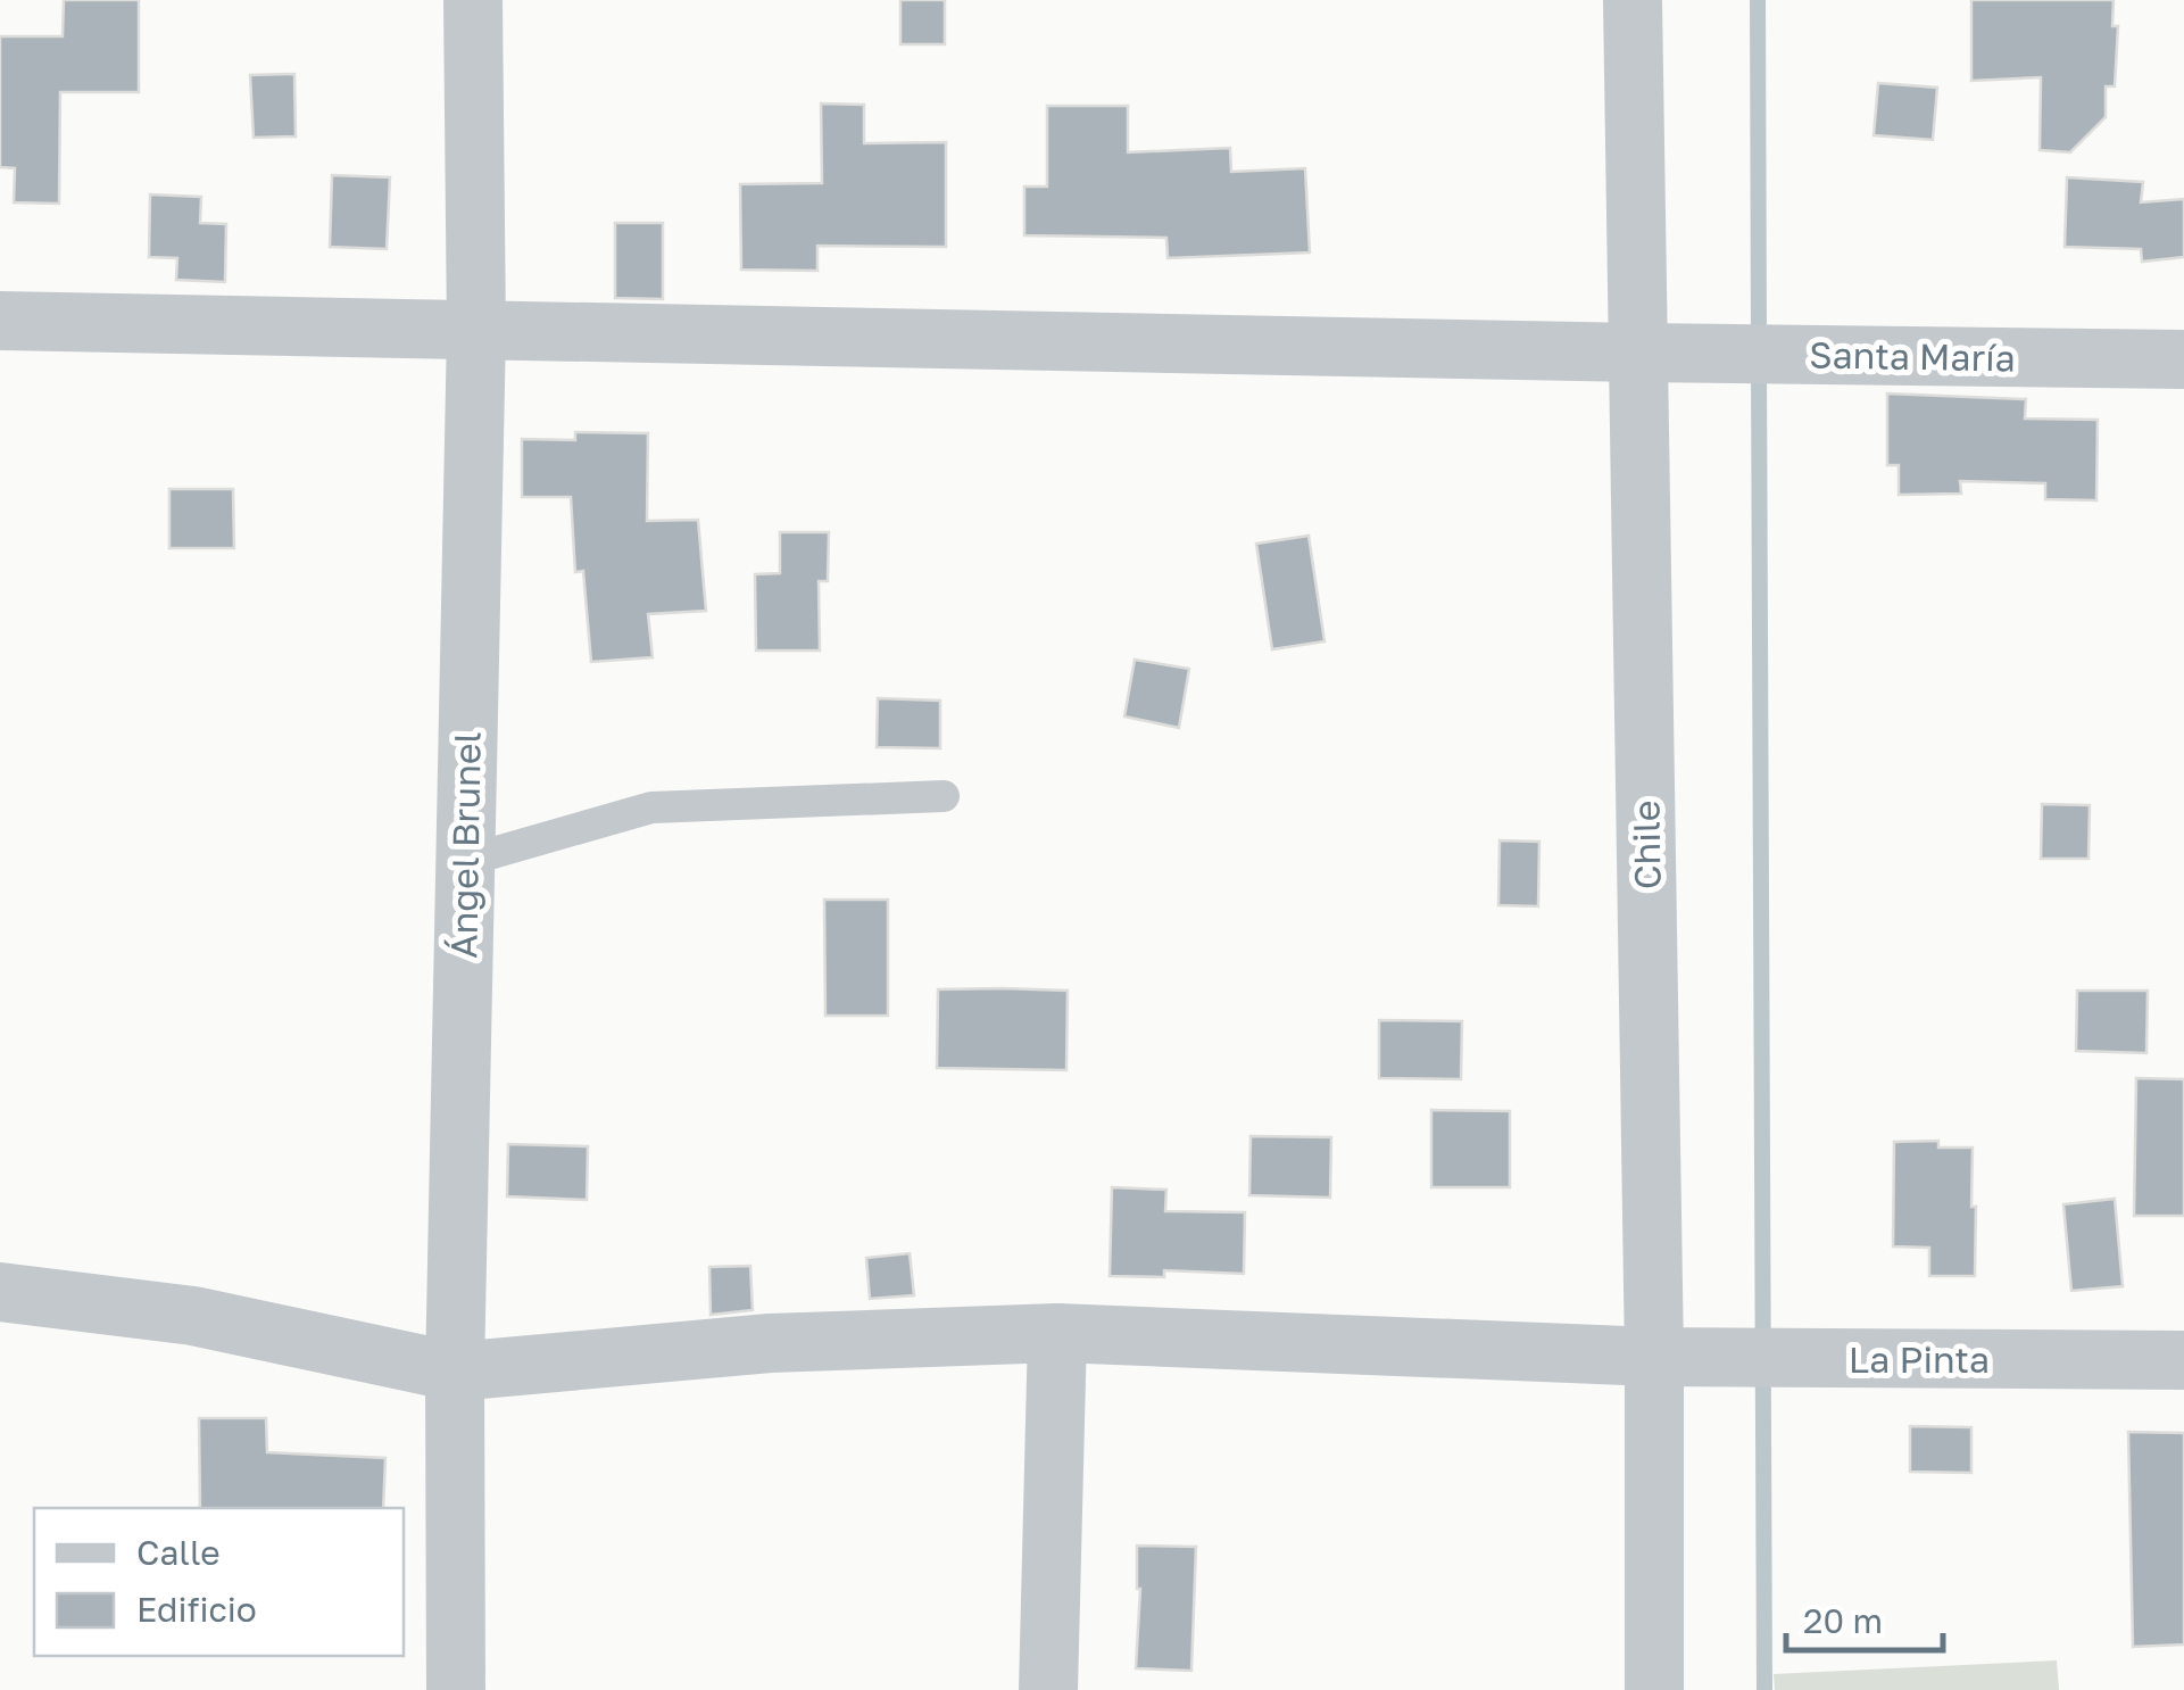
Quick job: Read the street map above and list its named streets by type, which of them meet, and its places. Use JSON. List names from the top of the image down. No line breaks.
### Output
{"streets":{"street":["Santa María","Ángel Brunel","Chile","La Pinta"]},"crossings":[["Santa María","Ángel Brunel"],["Santa María","Chile"],["Ángel Brunel","La Pinta"],["Chile","La Pinta"]],"legend":["Calle","Edificio"],"scale_bar":"20 m"}
